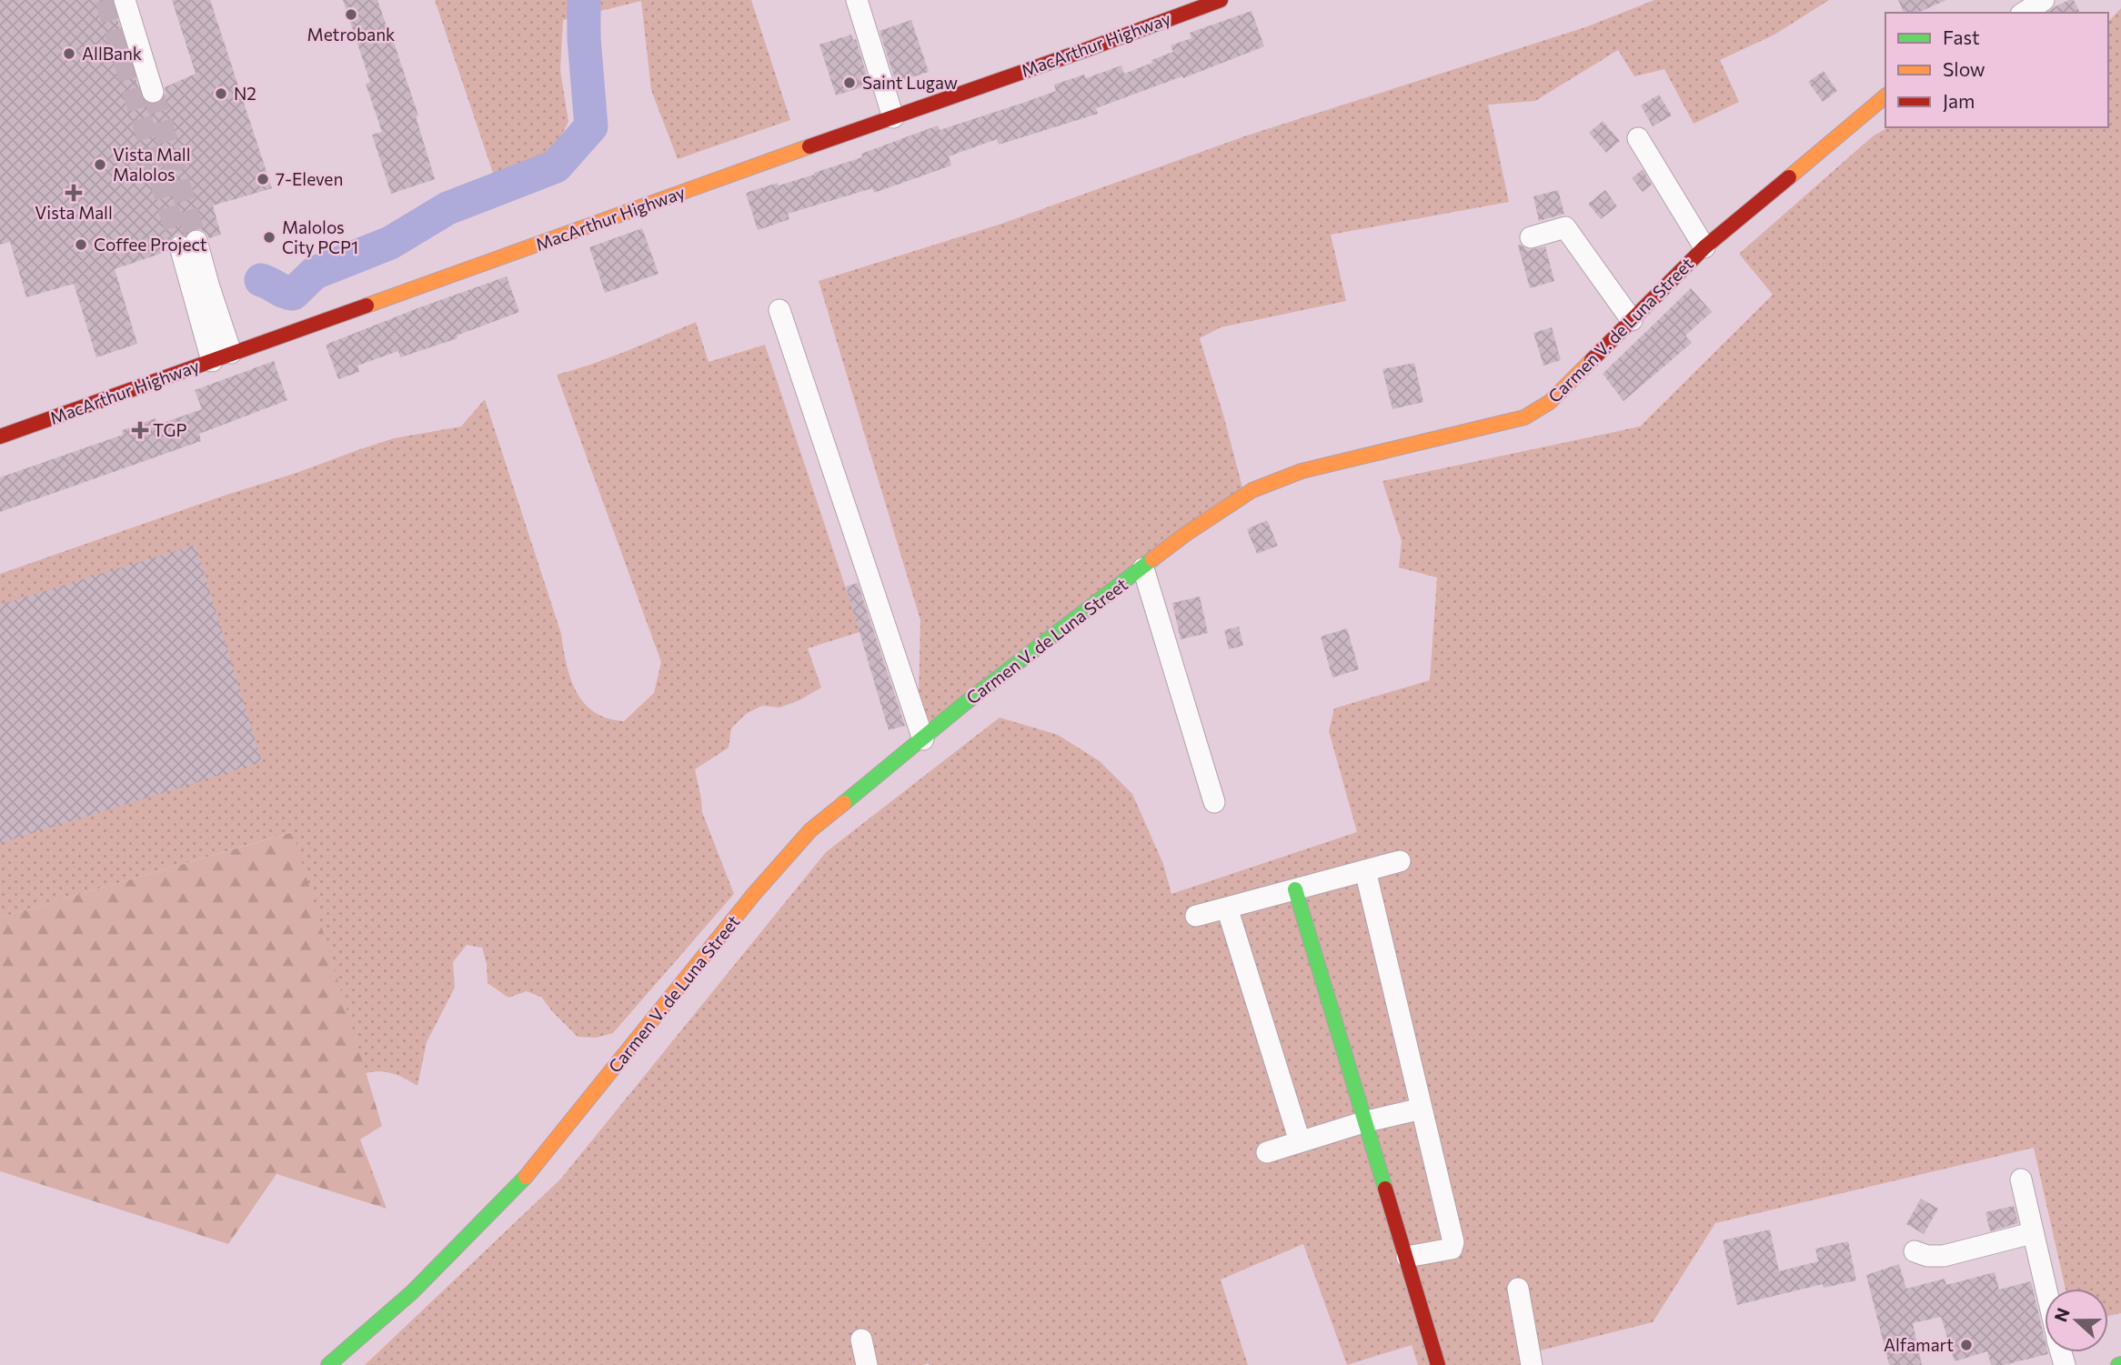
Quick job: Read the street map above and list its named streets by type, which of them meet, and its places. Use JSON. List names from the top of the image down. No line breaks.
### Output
{"streets":{"main road":["MacArthur Highway","Carmen V. de Luna Street"]},"places":{"other":["Metrobank","AllBank","Saint Lugaw","N2","Vista Mall Malolos","7-Eleven","Malolos City PCP1","Coffee Project","Alfamart"],"health":["Vista Mall","TGP"]},"legend":["Fast","Slow","Jam"],"north":"left"}
